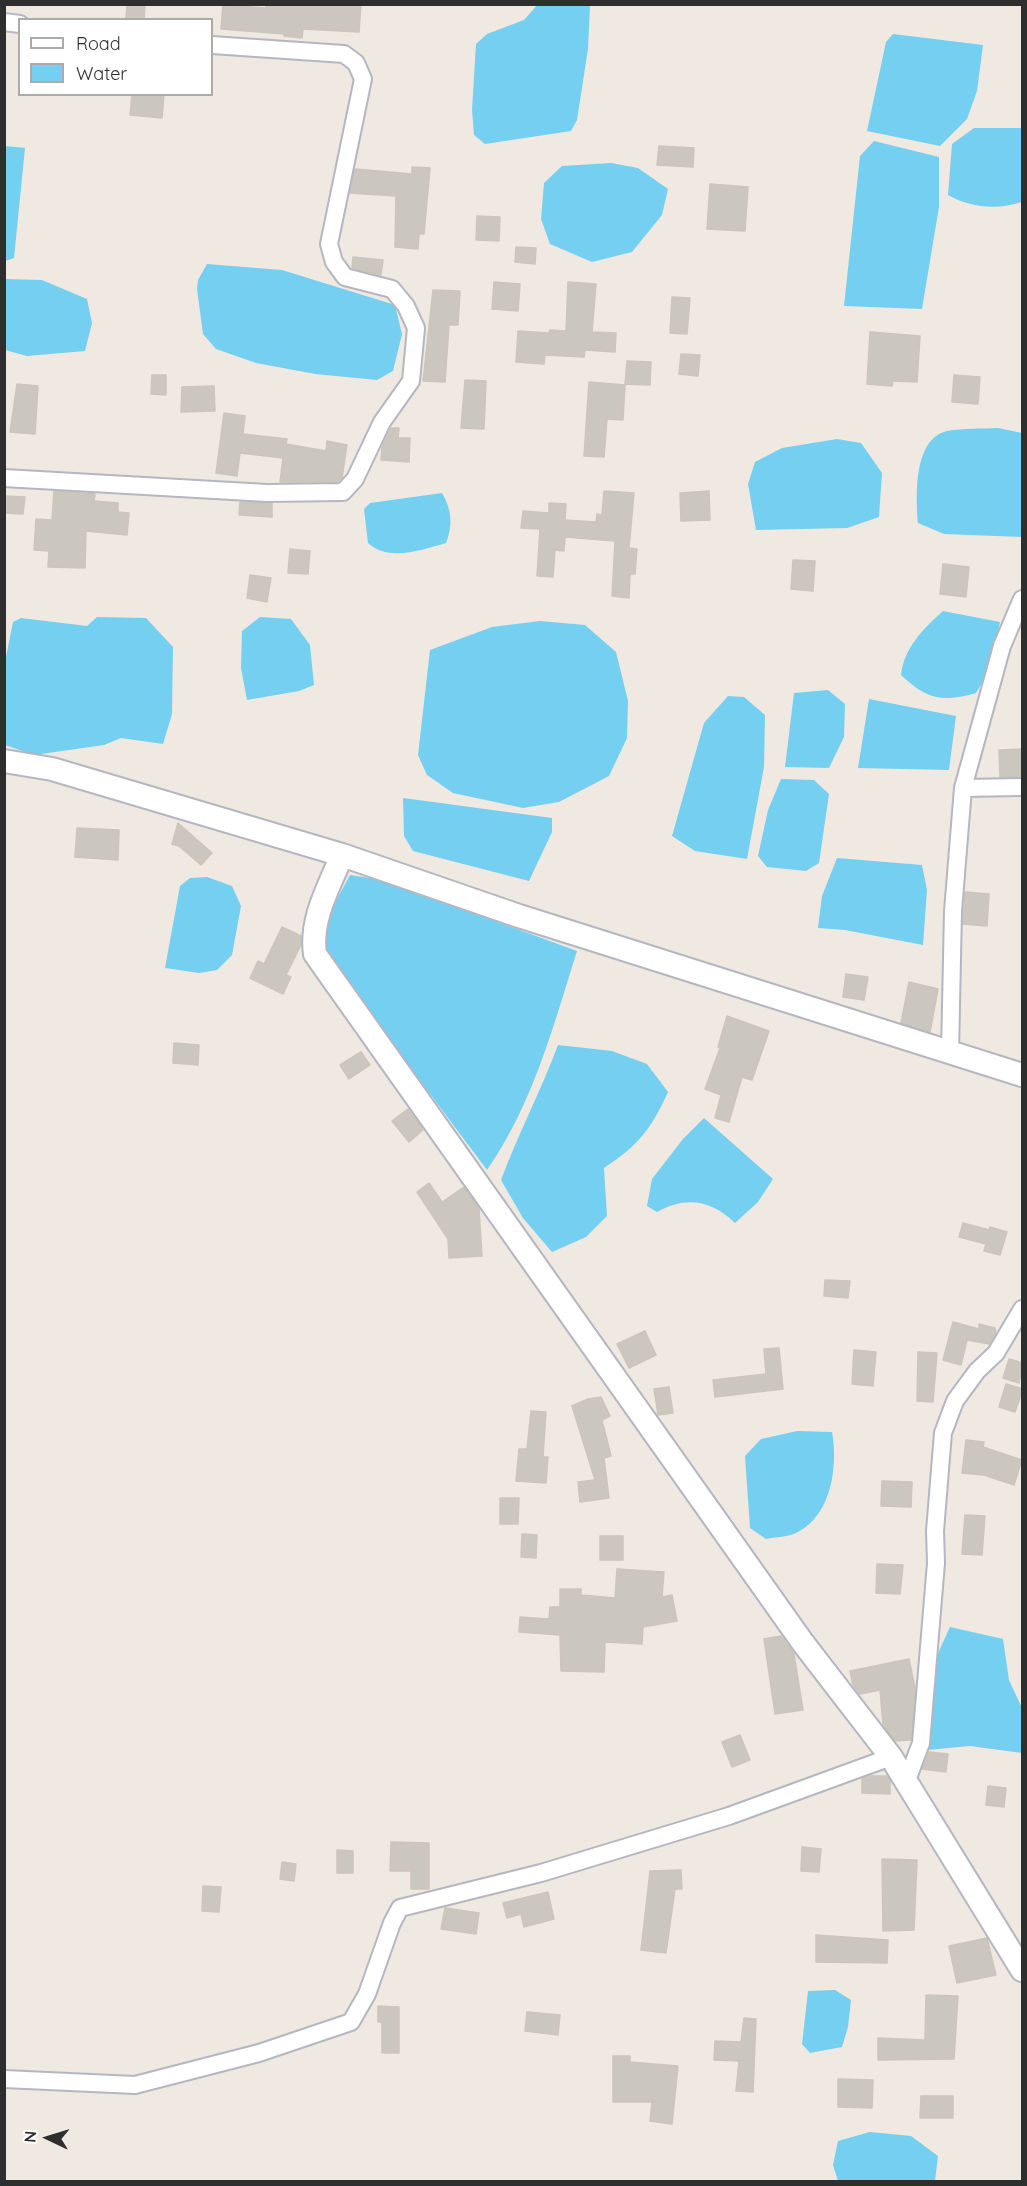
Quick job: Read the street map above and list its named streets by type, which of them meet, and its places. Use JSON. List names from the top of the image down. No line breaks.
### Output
{"legend":["Road","Water"],"north":"left"}
